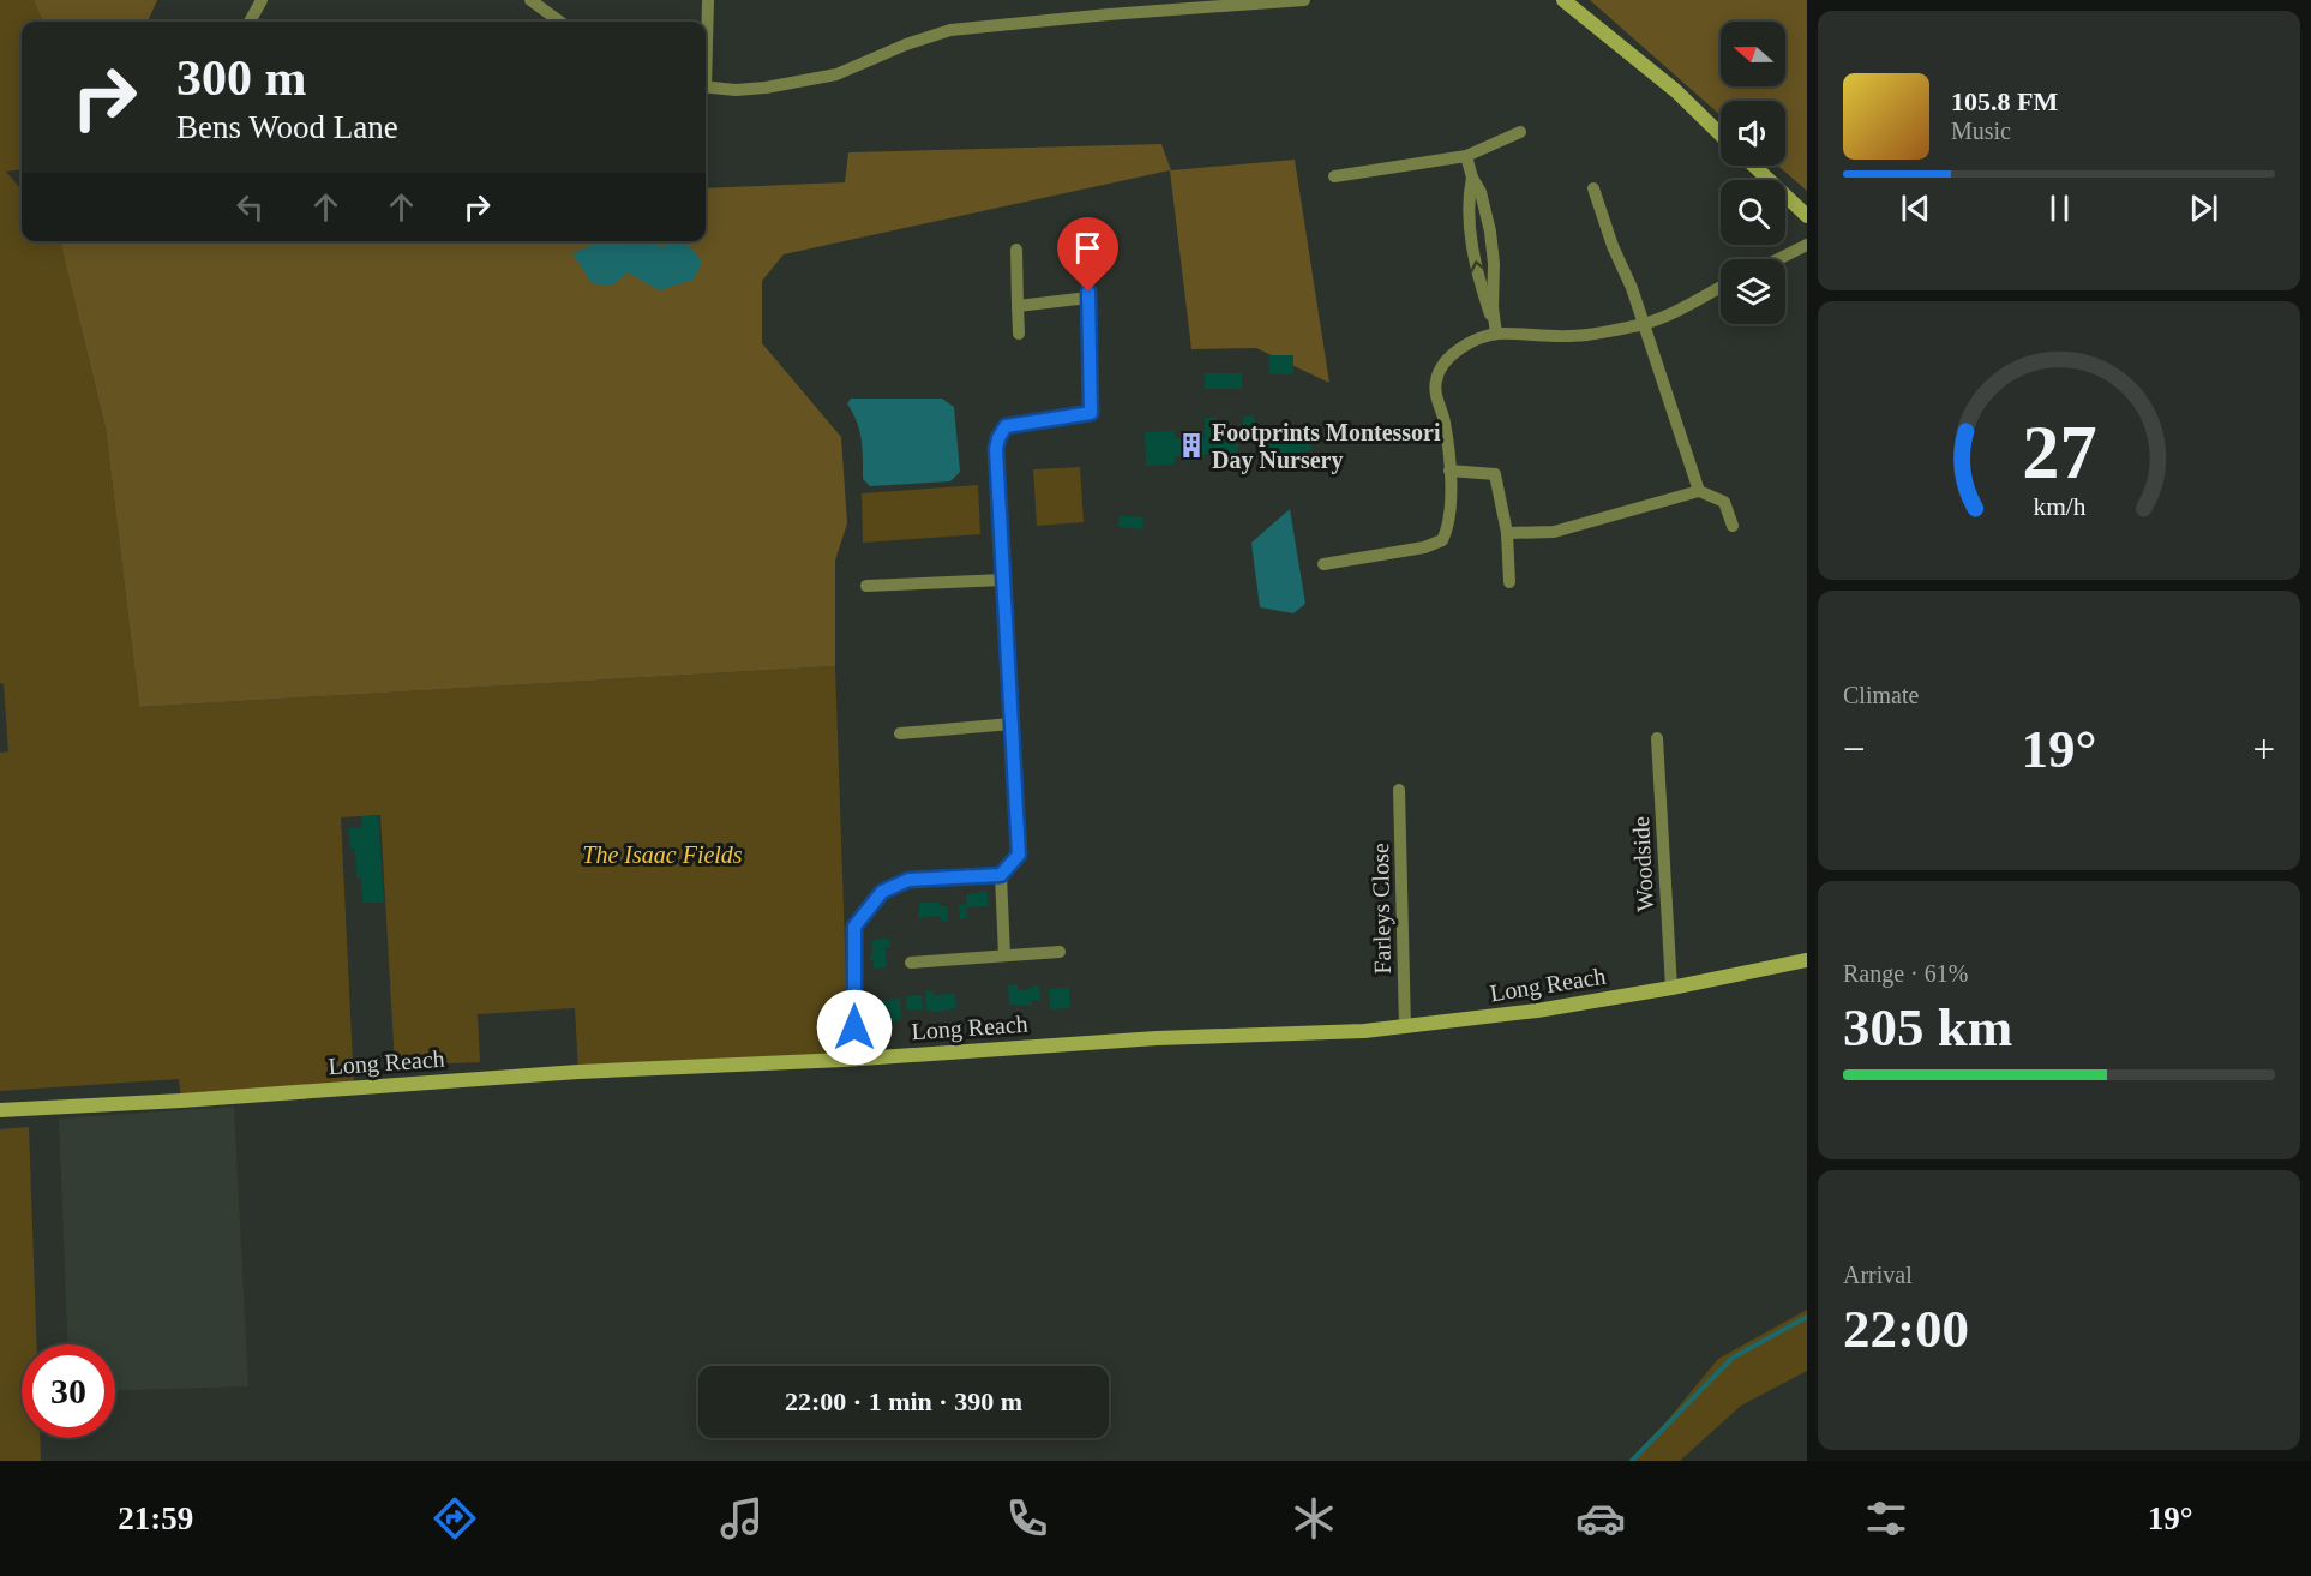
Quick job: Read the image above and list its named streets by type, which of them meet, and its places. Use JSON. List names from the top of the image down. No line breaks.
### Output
{"streets":{"street":["Woodside","Farleys Close","Long Reach"]},"crossings":[["Woodside","Long Reach"],["Farleys Close","Long Reach"]],"parks":["The Isaac Fields"],"places":{"building":["Footprints Montessori Day Nursery"]},"north":"left","page":{"turn":["300 m","Bens Wood Lane"],"song":["105.8 FM","Music"],"tile":["Climate",["Range · 61%","305 km"],["Arrival","22:00"]],"heat":["−","19°","+"],"limit":"30","trip":"22:00 · 1 min · 390 m","tabs":["21:59","19°"],"gauge":["27","km/h"]}}
